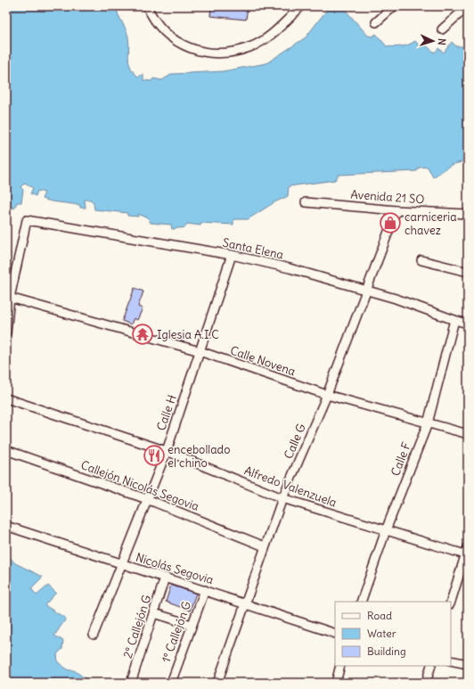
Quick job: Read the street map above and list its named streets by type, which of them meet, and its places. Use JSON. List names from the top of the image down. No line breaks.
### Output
{"streets":{"street":["Avenida 21 SO","Santa Elena","Calle Novena","Calle H","Calle G","Calle F","Callejón Nicolás Segovia","Alfredo Valenzuela","Nicolás Segovia","2º Callejón G","1º Callejón G"]},"crossings":[["Avenida 21 SO","Calle G"],["Santa Elena","Calle Novena"],["Santa Elena","Calle H"],["Santa Elena","Calle G"],["Santa Elena","Calle F"],["Calle Novena","Calle H"],["Calle Novena","Calle G"],["Calle Novena","Calle F"],["Calle H","Callejón Nicolás Segovia"],["Calle H","Alfredo Valenzuela"],["Calle H","Nicolás Segovia"],["Calle G","Callejón Nicolás Segovia"],["Calle G","Alfredo Valenzuela"],["Calle G","Nicolás Segovia"],["Calle F","Alfredo Valenzuela"],["Nicolás Segovia","2º Callejón G"],["Nicolás Segovia","1º Callejón G"]],"places":{"shop":["carniceria chavez"],"temple":["Iglesia A.I.C"],"restaurant":["encebollado el chino"]},"legend":["Road","Water","Building"],"north":"right"}
